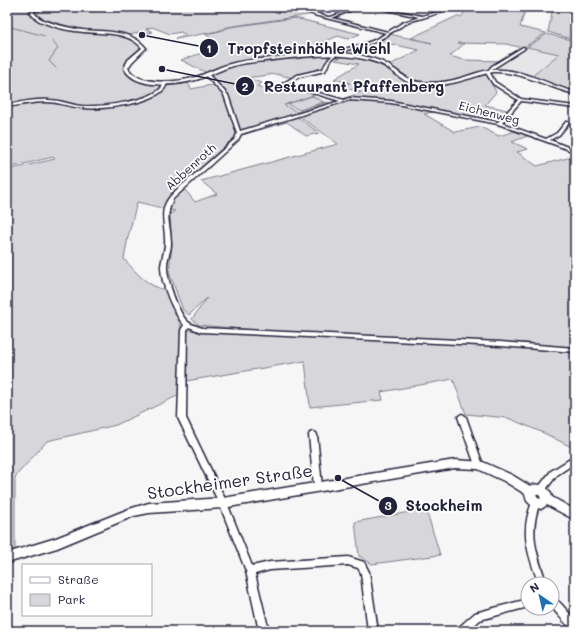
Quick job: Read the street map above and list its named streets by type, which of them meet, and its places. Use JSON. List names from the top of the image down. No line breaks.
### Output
{"streets":{"main road":["Stockheimer Straße"],"street":["Eichenweg","Abbenroth"]},"crossings":[["Eichenweg","Abbenroth"]],"places":["Tropfsteinhöhle Wiehl","Restaurant Pfaffenberg","Stockheim"],"legend":["Straße","Park"],"north":"top left"}
